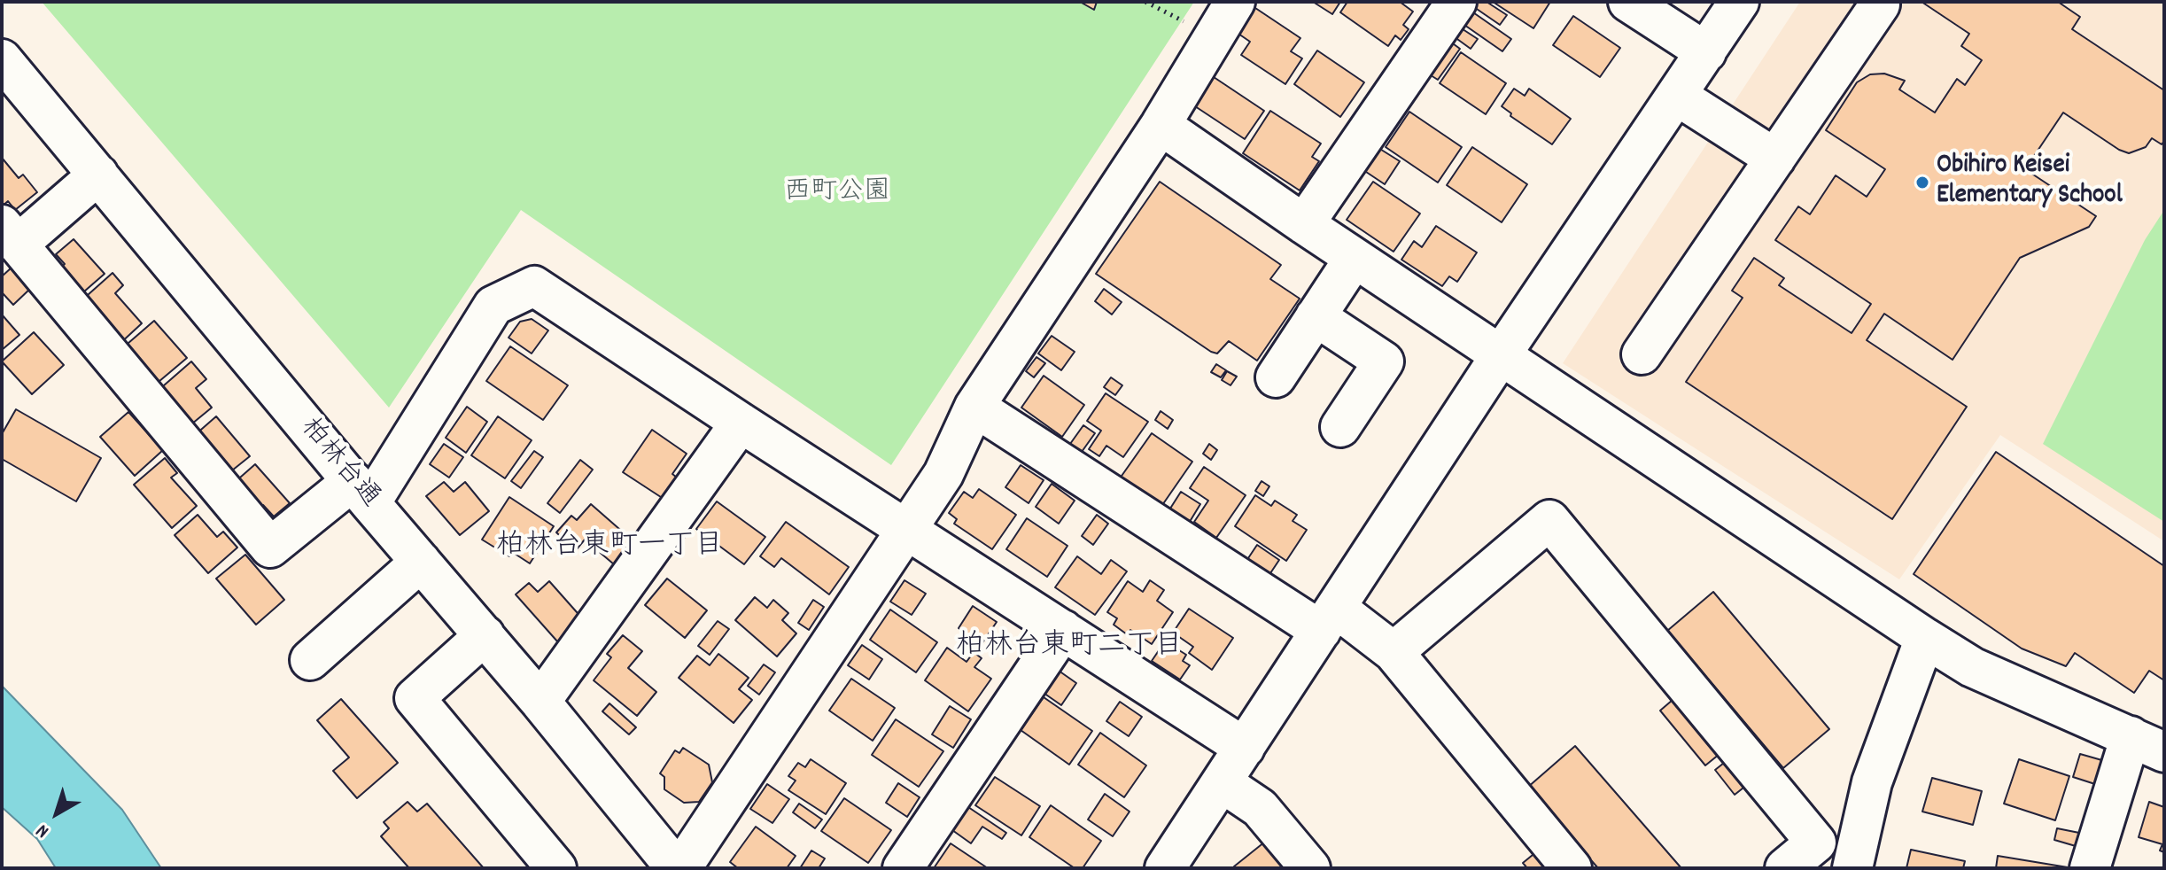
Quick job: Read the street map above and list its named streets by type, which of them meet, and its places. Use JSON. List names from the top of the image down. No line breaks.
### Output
{"streets":{"street":["柏林台通"]},"districts":["柏林台東町一丁目","柏林台東町二丁目"],"parks":["西町公園"],"places":["Obihiro Keisei Elementary School"],"north":"bottom left"}
